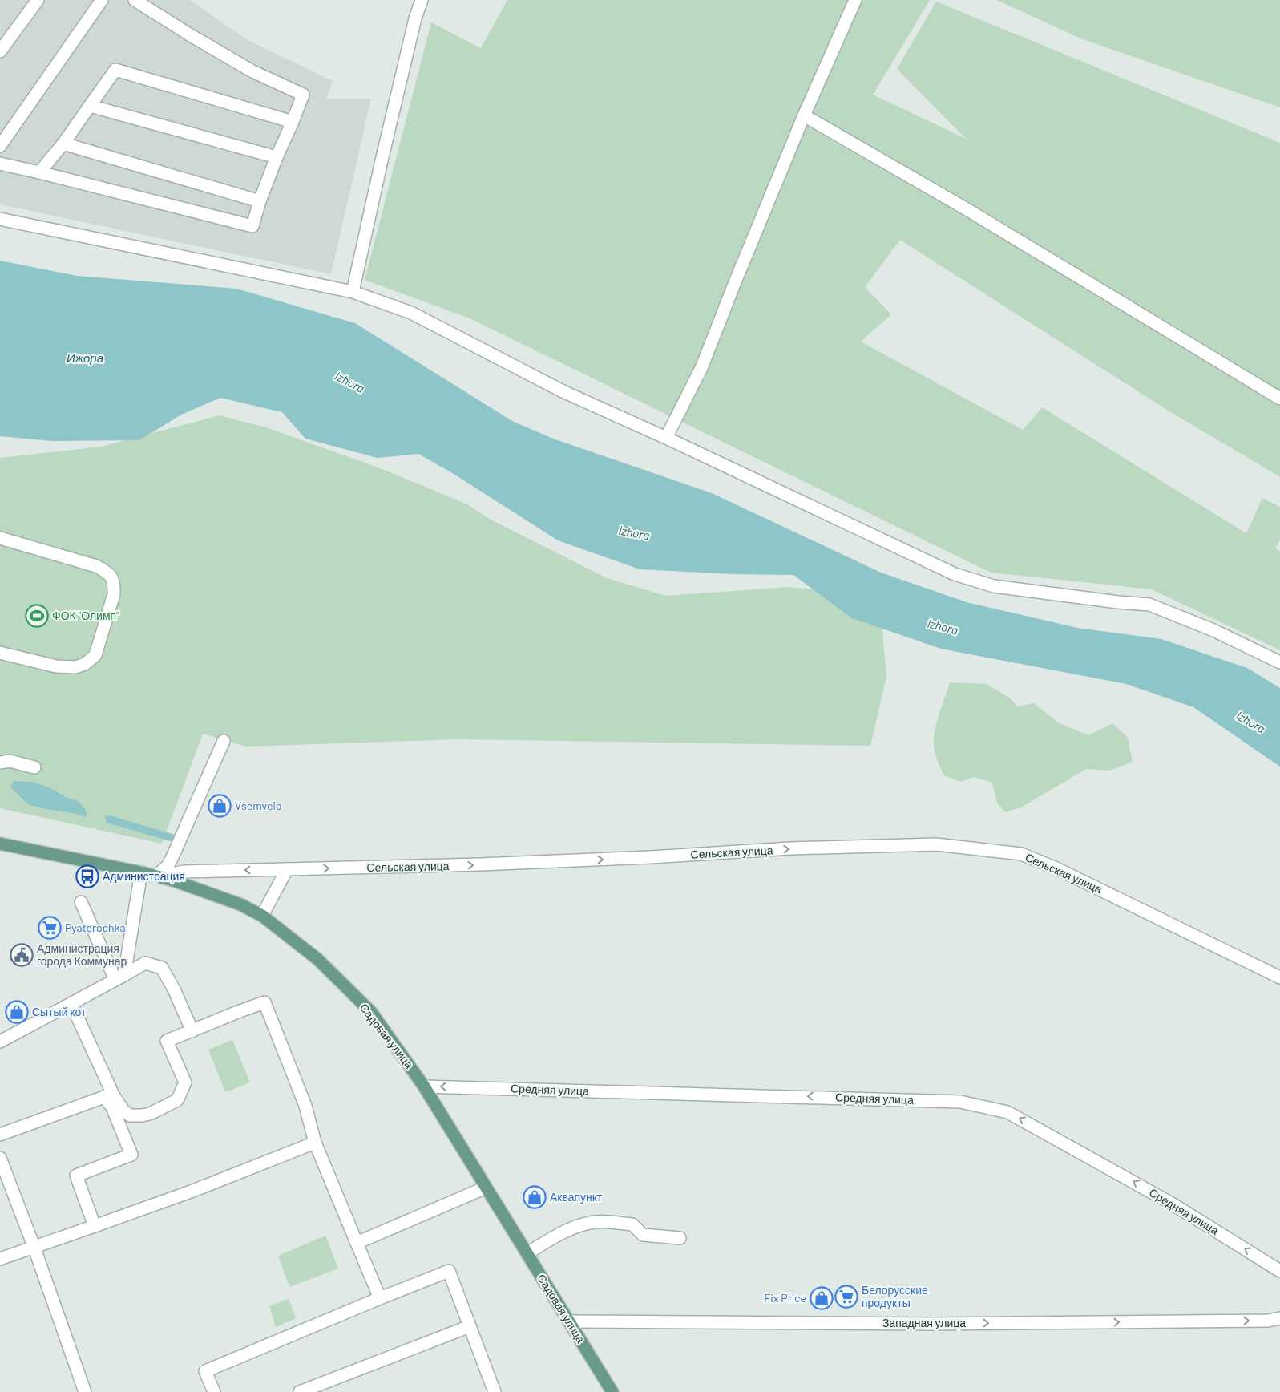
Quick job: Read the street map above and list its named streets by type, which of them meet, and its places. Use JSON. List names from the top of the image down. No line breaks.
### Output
{"streets":{"main road":["Садовая улица"],"street":["Сельская улица","Средняя улица","Западная улица"]},"crossings":[["Сельская улица","Садовая улица"],["Садовая улица","Средняя улица"],["Садовая улица","Западная улица"]],"one_way":["Средняя улица","Западная улица"],"water":["Ижора","Izhora"],"places":{"sports":["ФОК \"Олимп\""],"shop":["Vsemvelo","Сытый кот","Аквапункт","Fix Price"],"bus stop":["Администрация"],"supermarket":["Pyaterochka","Белорусские продукты"],"public building":["Администрация города Коммунар"]}}
